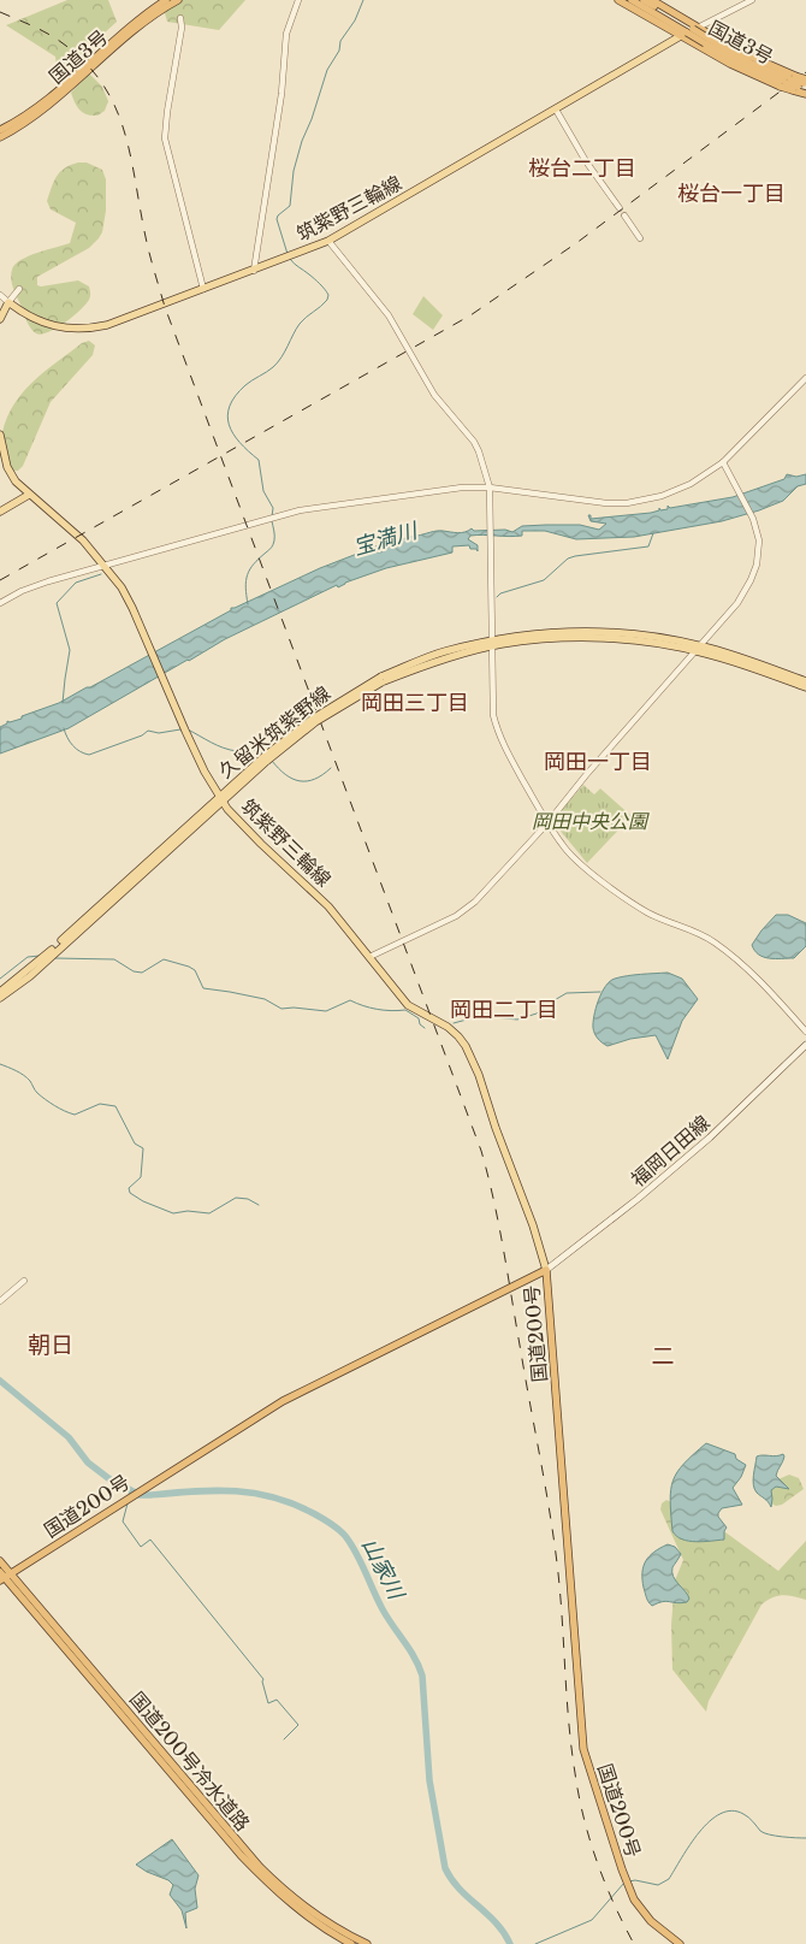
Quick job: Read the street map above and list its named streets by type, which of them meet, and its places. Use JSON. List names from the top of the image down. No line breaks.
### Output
{"streets":{"highway":["国道3号","国道200号","国道200号冷水道路"],"main road":["筑紫野三輪線","久留米筑紫野線","福岡日田線"]},"crossings":[["筑紫野三輪線","久留米筑紫野線"],["筑紫野三輪線","福岡日田線"],["筑紫野三輪線","国道200号"],["福岡日田線","国道200号"],["国道200号","国道200号冷水道路"]],"districts":["桜台二丁目","桜台一丁目","岡田三丁目","岡田一丁目","岡田二丁目","朝日","二"],"water":["宝満川","山家川"],"parks":["岡田中央公園"]}
